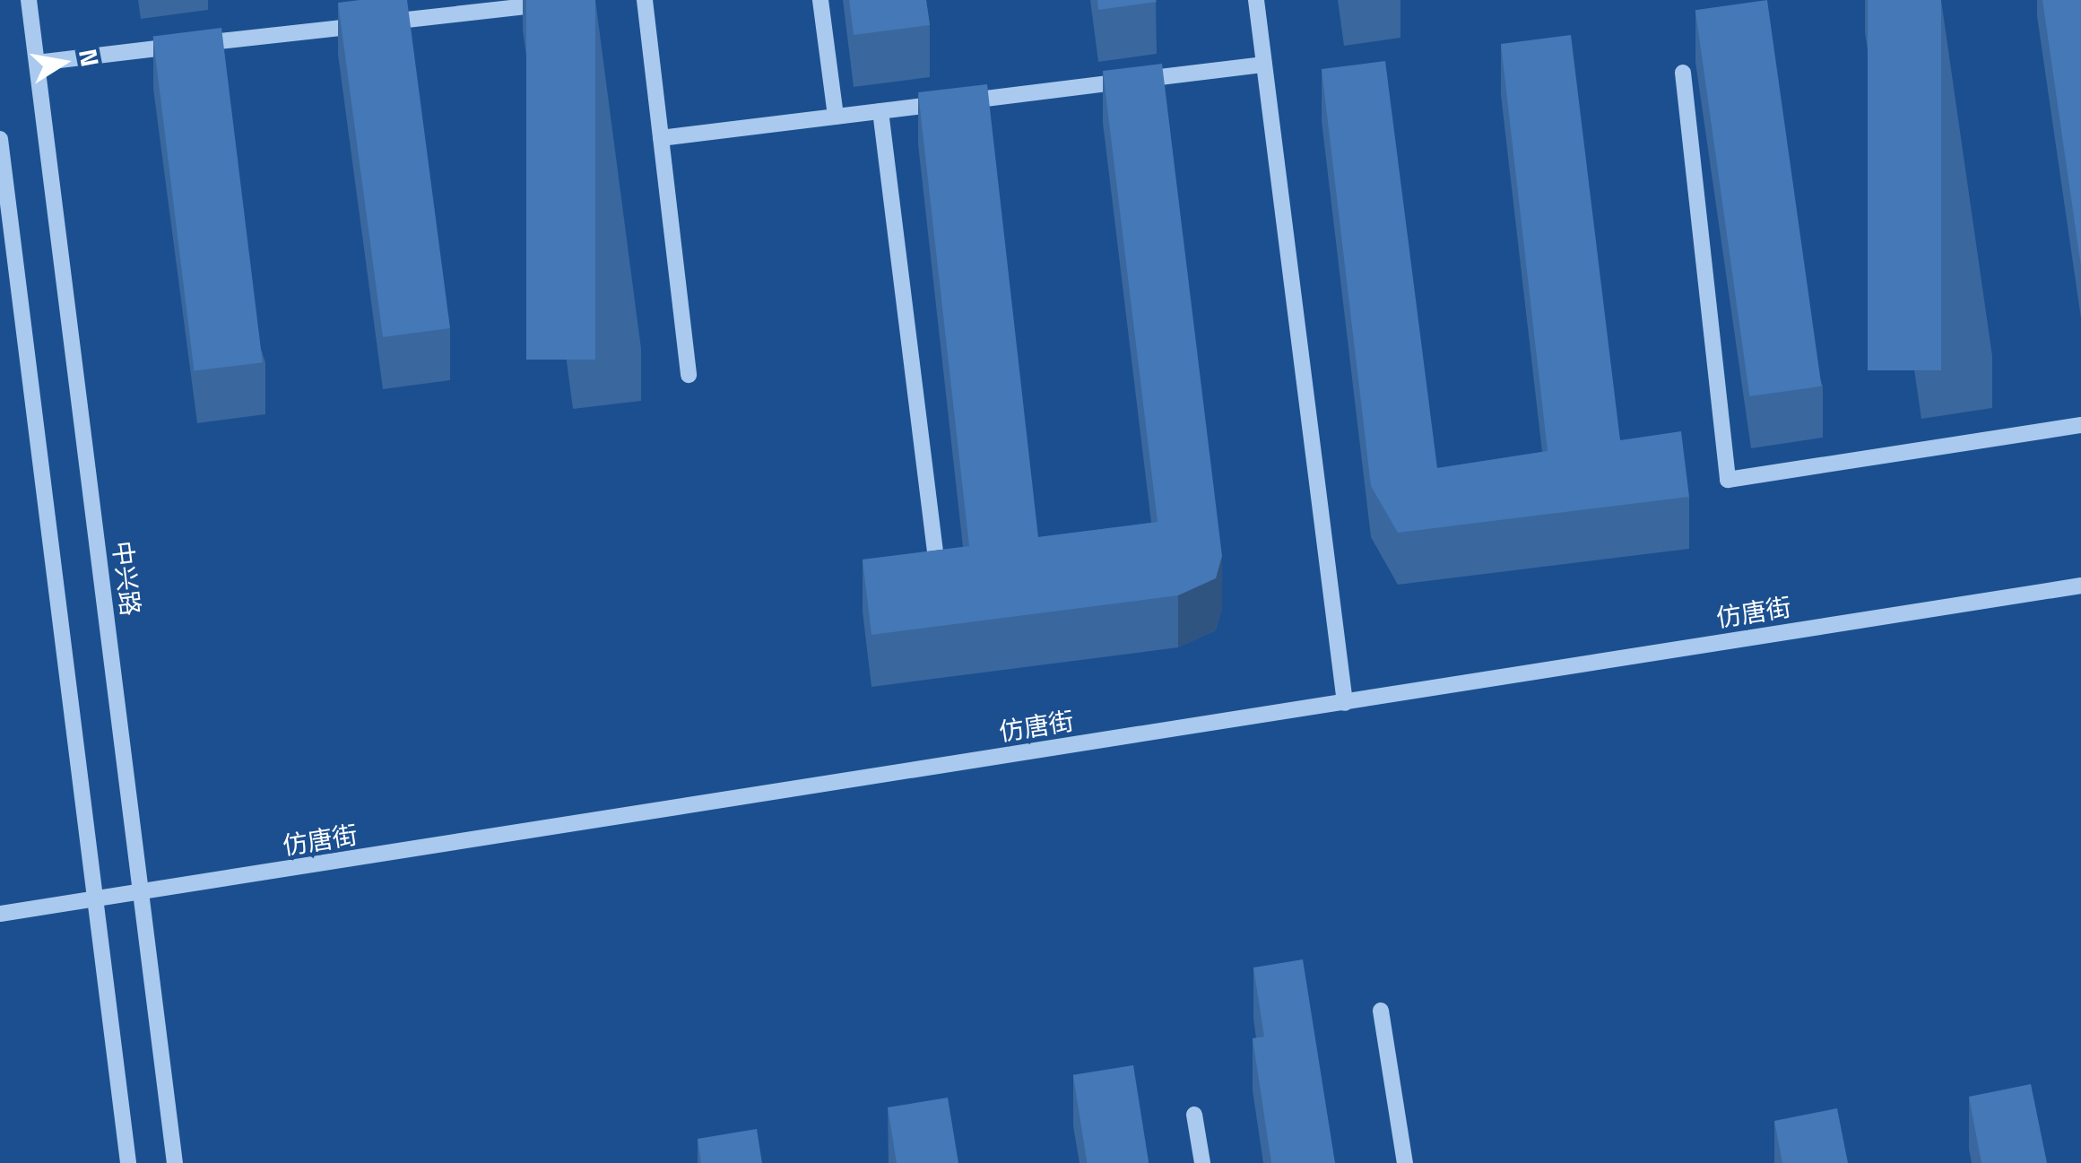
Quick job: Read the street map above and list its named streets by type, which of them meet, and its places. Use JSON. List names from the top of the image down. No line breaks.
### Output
{"streets":{"street":["中兴路","仿唐街"]},"crossings":[["中兴路","仿唐街"]],"north":"right"}
